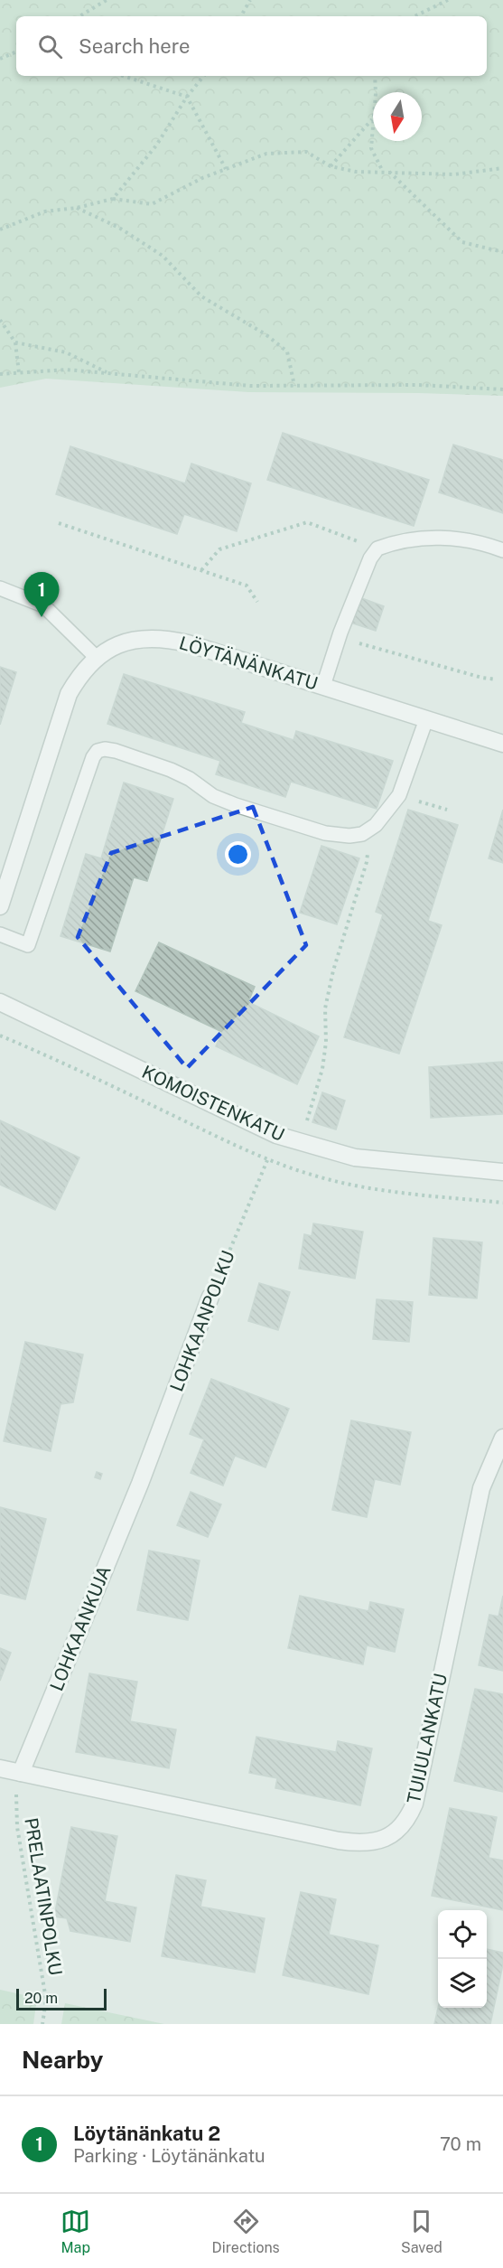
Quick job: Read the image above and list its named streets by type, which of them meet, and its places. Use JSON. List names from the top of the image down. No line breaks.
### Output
{"streets":{"street":["LÖYTÄNÄNKATU","KOMOISTENKATU","LOHKAANPOLKU","LOHKAANKUJA","TUIJULANKATU"],"path":["PRELAATINPOLKU"]},"crossings":[["LOHKAANPOLKU","LOHKAANKUJA"],["LOHKAANKUJA","TUIJULANKATU"],["LOHKAANKUJA","PRELAATINPOLKU"],["TUIJULANKATU","PRELAATINPOLKU"]],"scale_bar":"20 m","north":"bottom","page":{"search":"Search here","pins":"1","scale":"20 m","heading":"Nearby","list":[{"mark":"1","name":"Löytänänkatu 2","note":"Parking · Löytänänkatu","value":"70 m"}],"nav":["Map","Directions","Saved"]}}
